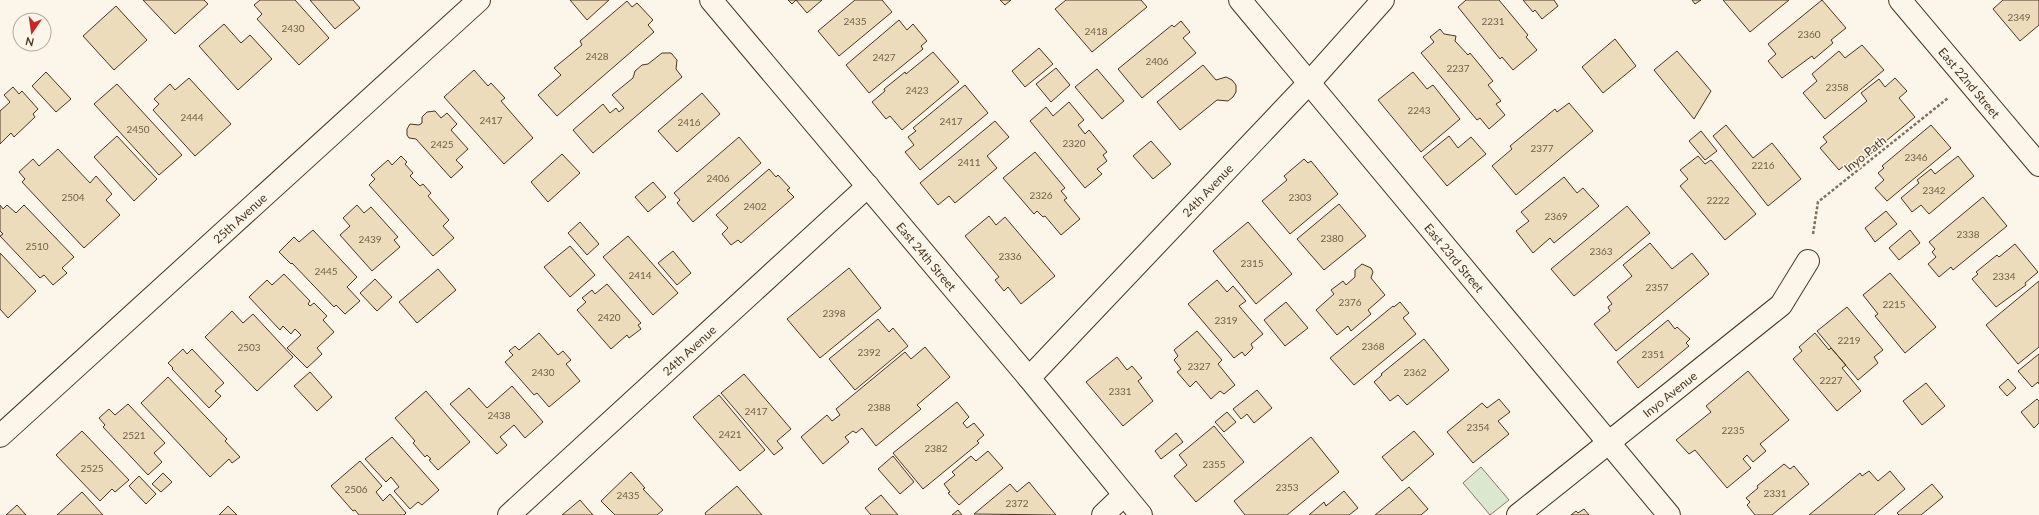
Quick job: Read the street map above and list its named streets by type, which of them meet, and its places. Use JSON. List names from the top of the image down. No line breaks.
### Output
{"streets":{"street":["East 22nd Street","24th Avenue","25th Avenue","East 24th Street","East 23rd Street","Inyo Avenue"],"path":["Inyo Path"]},"crossings":[["East 22nd Street","Inyo Path"],["Inyo Path","Inyo Avenue"],["24th Avenue","East 24th Street"],["24th Avenue","East 23rd Street"],["East 23rd Street","Inyo Avenue"]],"house_numbers":["2349","2435","2231","2430","2418","2360","2428","2427","2406","2237","2358","2423","2243","2444","2417","2417","2416","2450","2320","2425","2377","2346","2411","2216","2406","2342","2326","2504","2303","2222","2402","2369","2338","2380","2439","2510","2363","2336","2315","2445","2414","2334","2357","2376","2215","2398","2420","2319","2219","2368","2503","2392","2351","2327","2430","2362","2227","2331","2388","2417","2438","2354","2235","2421","2521","2382","2355","2525","2353","2506","2331","2435","2372"],"north":"bottom"}
